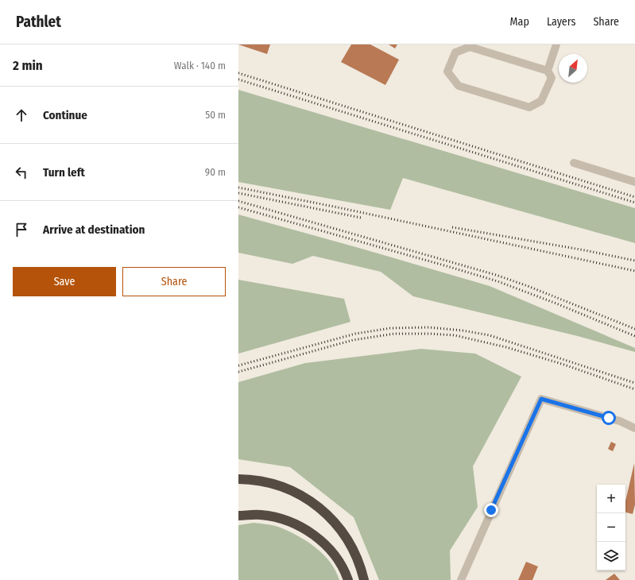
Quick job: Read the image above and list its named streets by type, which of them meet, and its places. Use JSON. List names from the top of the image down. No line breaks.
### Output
{"north":"top right","page":{"header":"Pathlet","nav":["Map","Layers","Share"],"heading":["2 min","Walk · 140 m"],"list":[["Continue","50 m"],["Turn left","90 m"],"Arrive at destination"],"buttons":["Save","Share"],"map_buttons":["+","−"]}}
